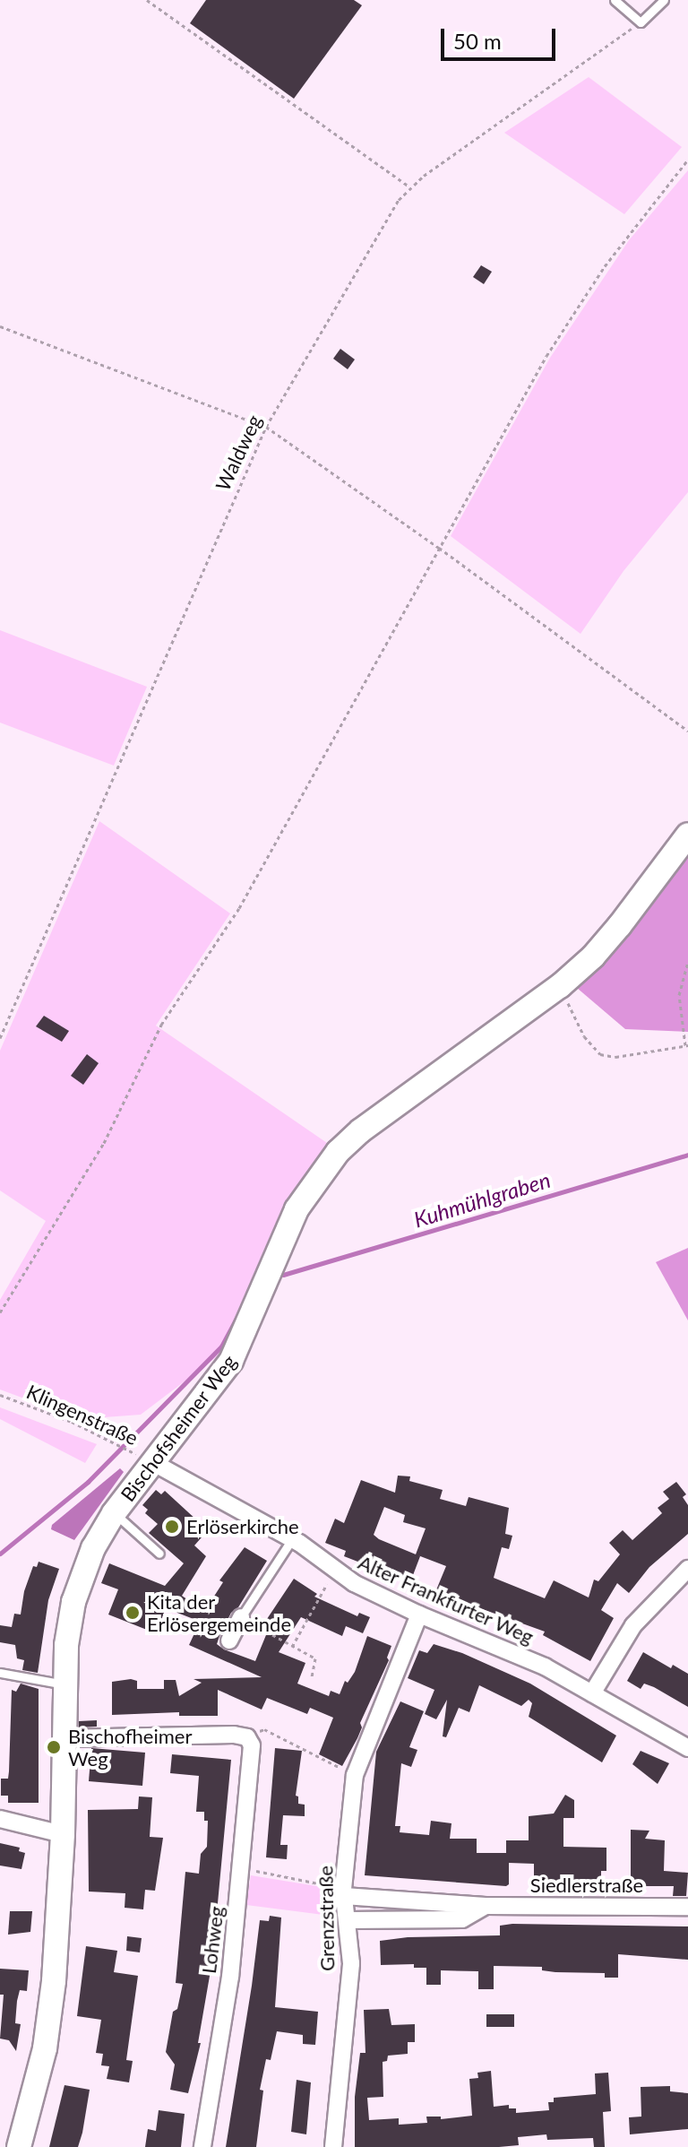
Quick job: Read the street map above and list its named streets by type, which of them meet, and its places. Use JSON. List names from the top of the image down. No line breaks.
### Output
{"streets":{"street":["Bischofsheimer Weg","Alter Frankfurter Weg","Siedlerstraße","Grenzstraße","Lohweg"],"path":["Waldweg","Klingenstraße"]},"crossings":[["Klingenstraße","Bischofsheimer Weg"],["Klingenstraße","Alter Frankfurter Weg"],["Bischofsheimer Weg","Alter Frankfurter Weg"],["Alter Frankfurter Weg","Grenzstraße"],["Siedlerstraße","Grenzstraße"]],"water":["Kuhmühlgraben"],"places":["Erlöserkirche","Kita der Erlösergemeinde","Bischofheimer Weg"],"scale_bar":"50 m"}
